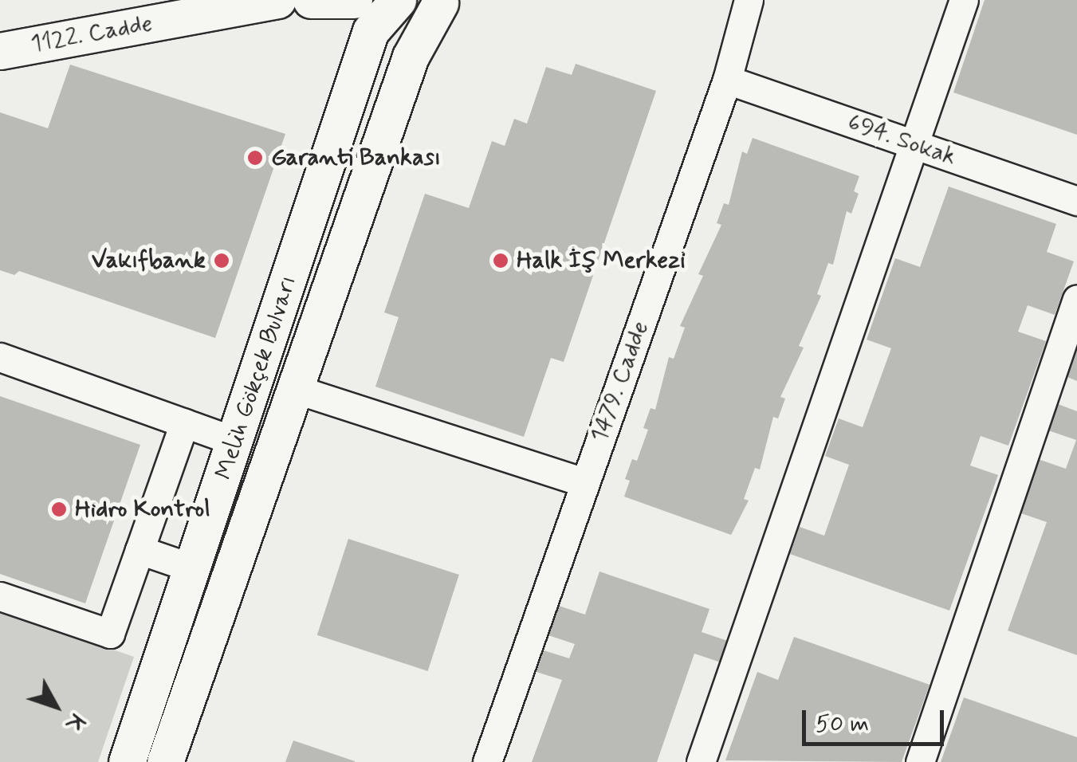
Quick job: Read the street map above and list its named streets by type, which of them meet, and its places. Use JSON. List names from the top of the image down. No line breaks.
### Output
{"streets":{"main road":["1122. Cadde","Melih Gökçek Bulvarı"],"street":["694. Sokak","1479. Cadde"]},"crossings":[["694. Sokak","1479. Cadde"]],"places":["Garanti Bankası","Vakıfbank","Halk İş Merkezi","Hidro Kontrol"],"scale_bar":"50 m","north":"bottom right"}
